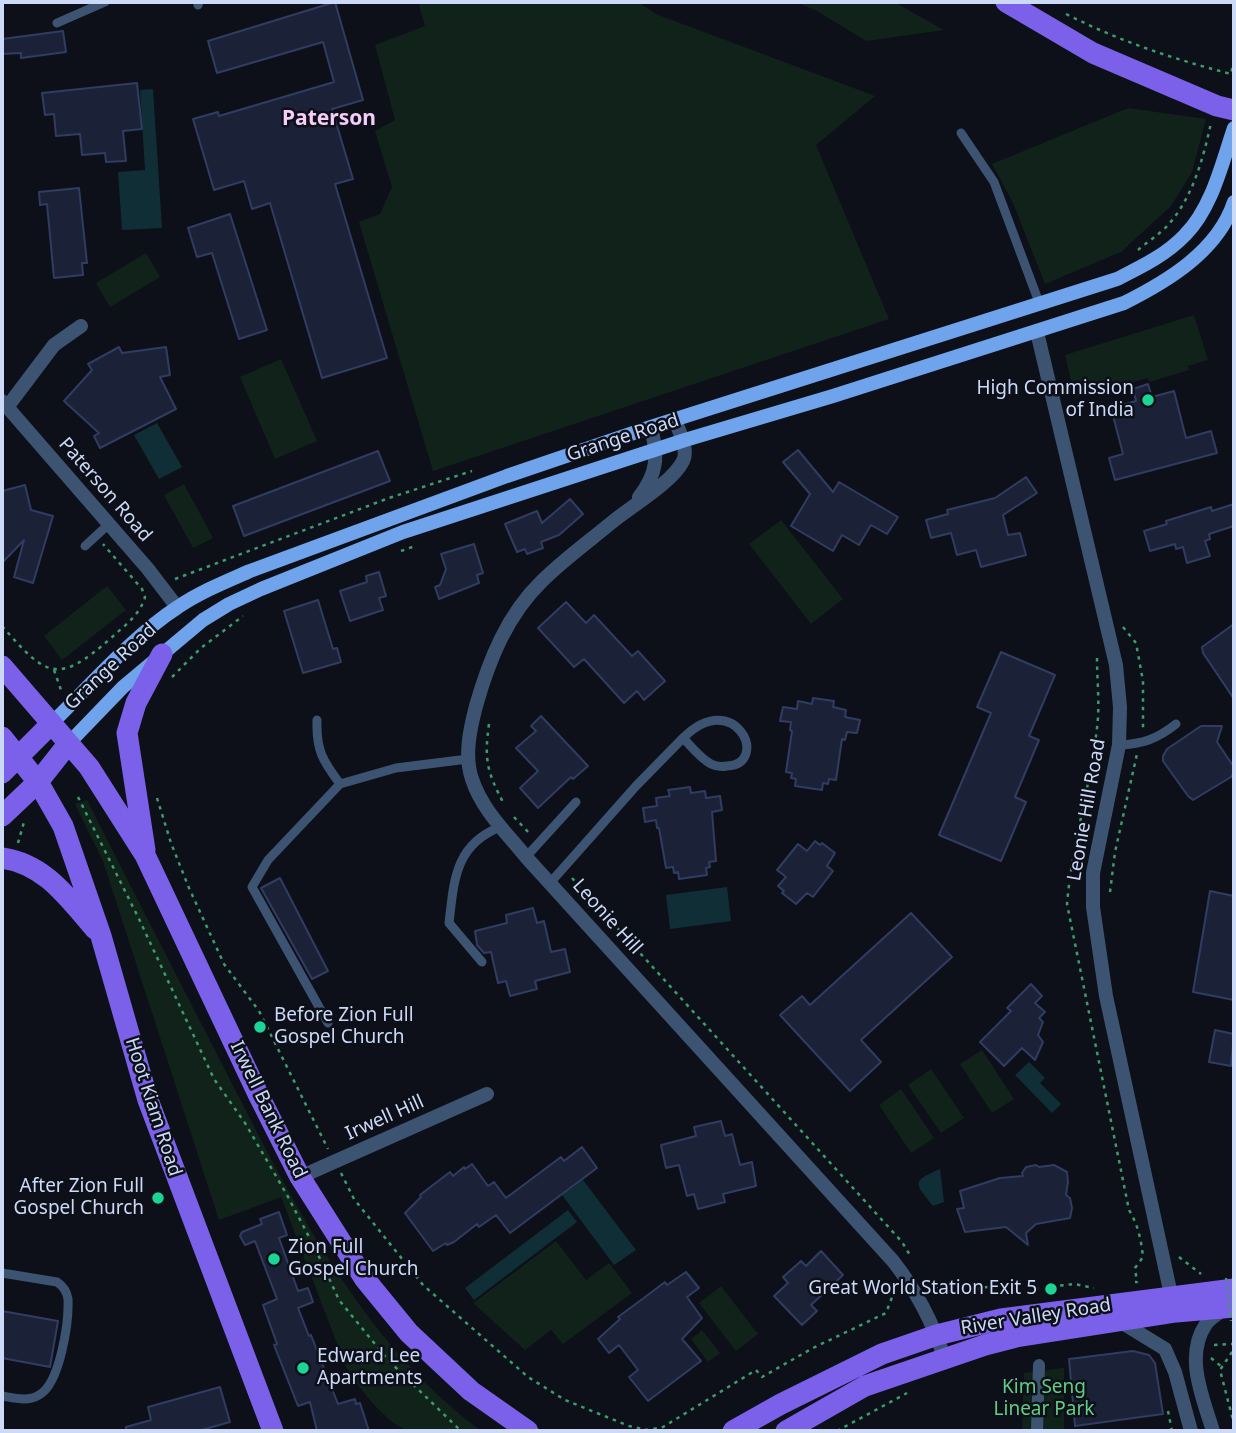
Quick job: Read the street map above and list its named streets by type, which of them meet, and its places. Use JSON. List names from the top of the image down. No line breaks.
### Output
{"streets":{"main road":["Grange Road","Hoot Kiam Road","Irwell Bank Road","River Valley Road"],"street":["Paterson Road","Leonie Hill Road","Leonie Hill","Irwell Hill"]},"crossings":[["Grange Road","Paterson Road"],["Grange Road","Leonie Hill Road"],["Grange Road","Leonie Hill"],["Grange Road","Hoot Kiam Road"],["Grange Road","Irwell Bank Road"],["Leonie Hill Road","River Valley Road"],["Leonie Hill","River Valley Road"],["Irwell Bank Road","Irwell Hill"]],"districts":["Paterson"],"parks":["Kim Seng Linear Park"],"places":["High Commission of India","Before Zion Full Gospel Church","After Zion Full Gospel Church","Zion Full Gospel Church","Great World Station Exit 5","Edward Lee Apartments"]}
